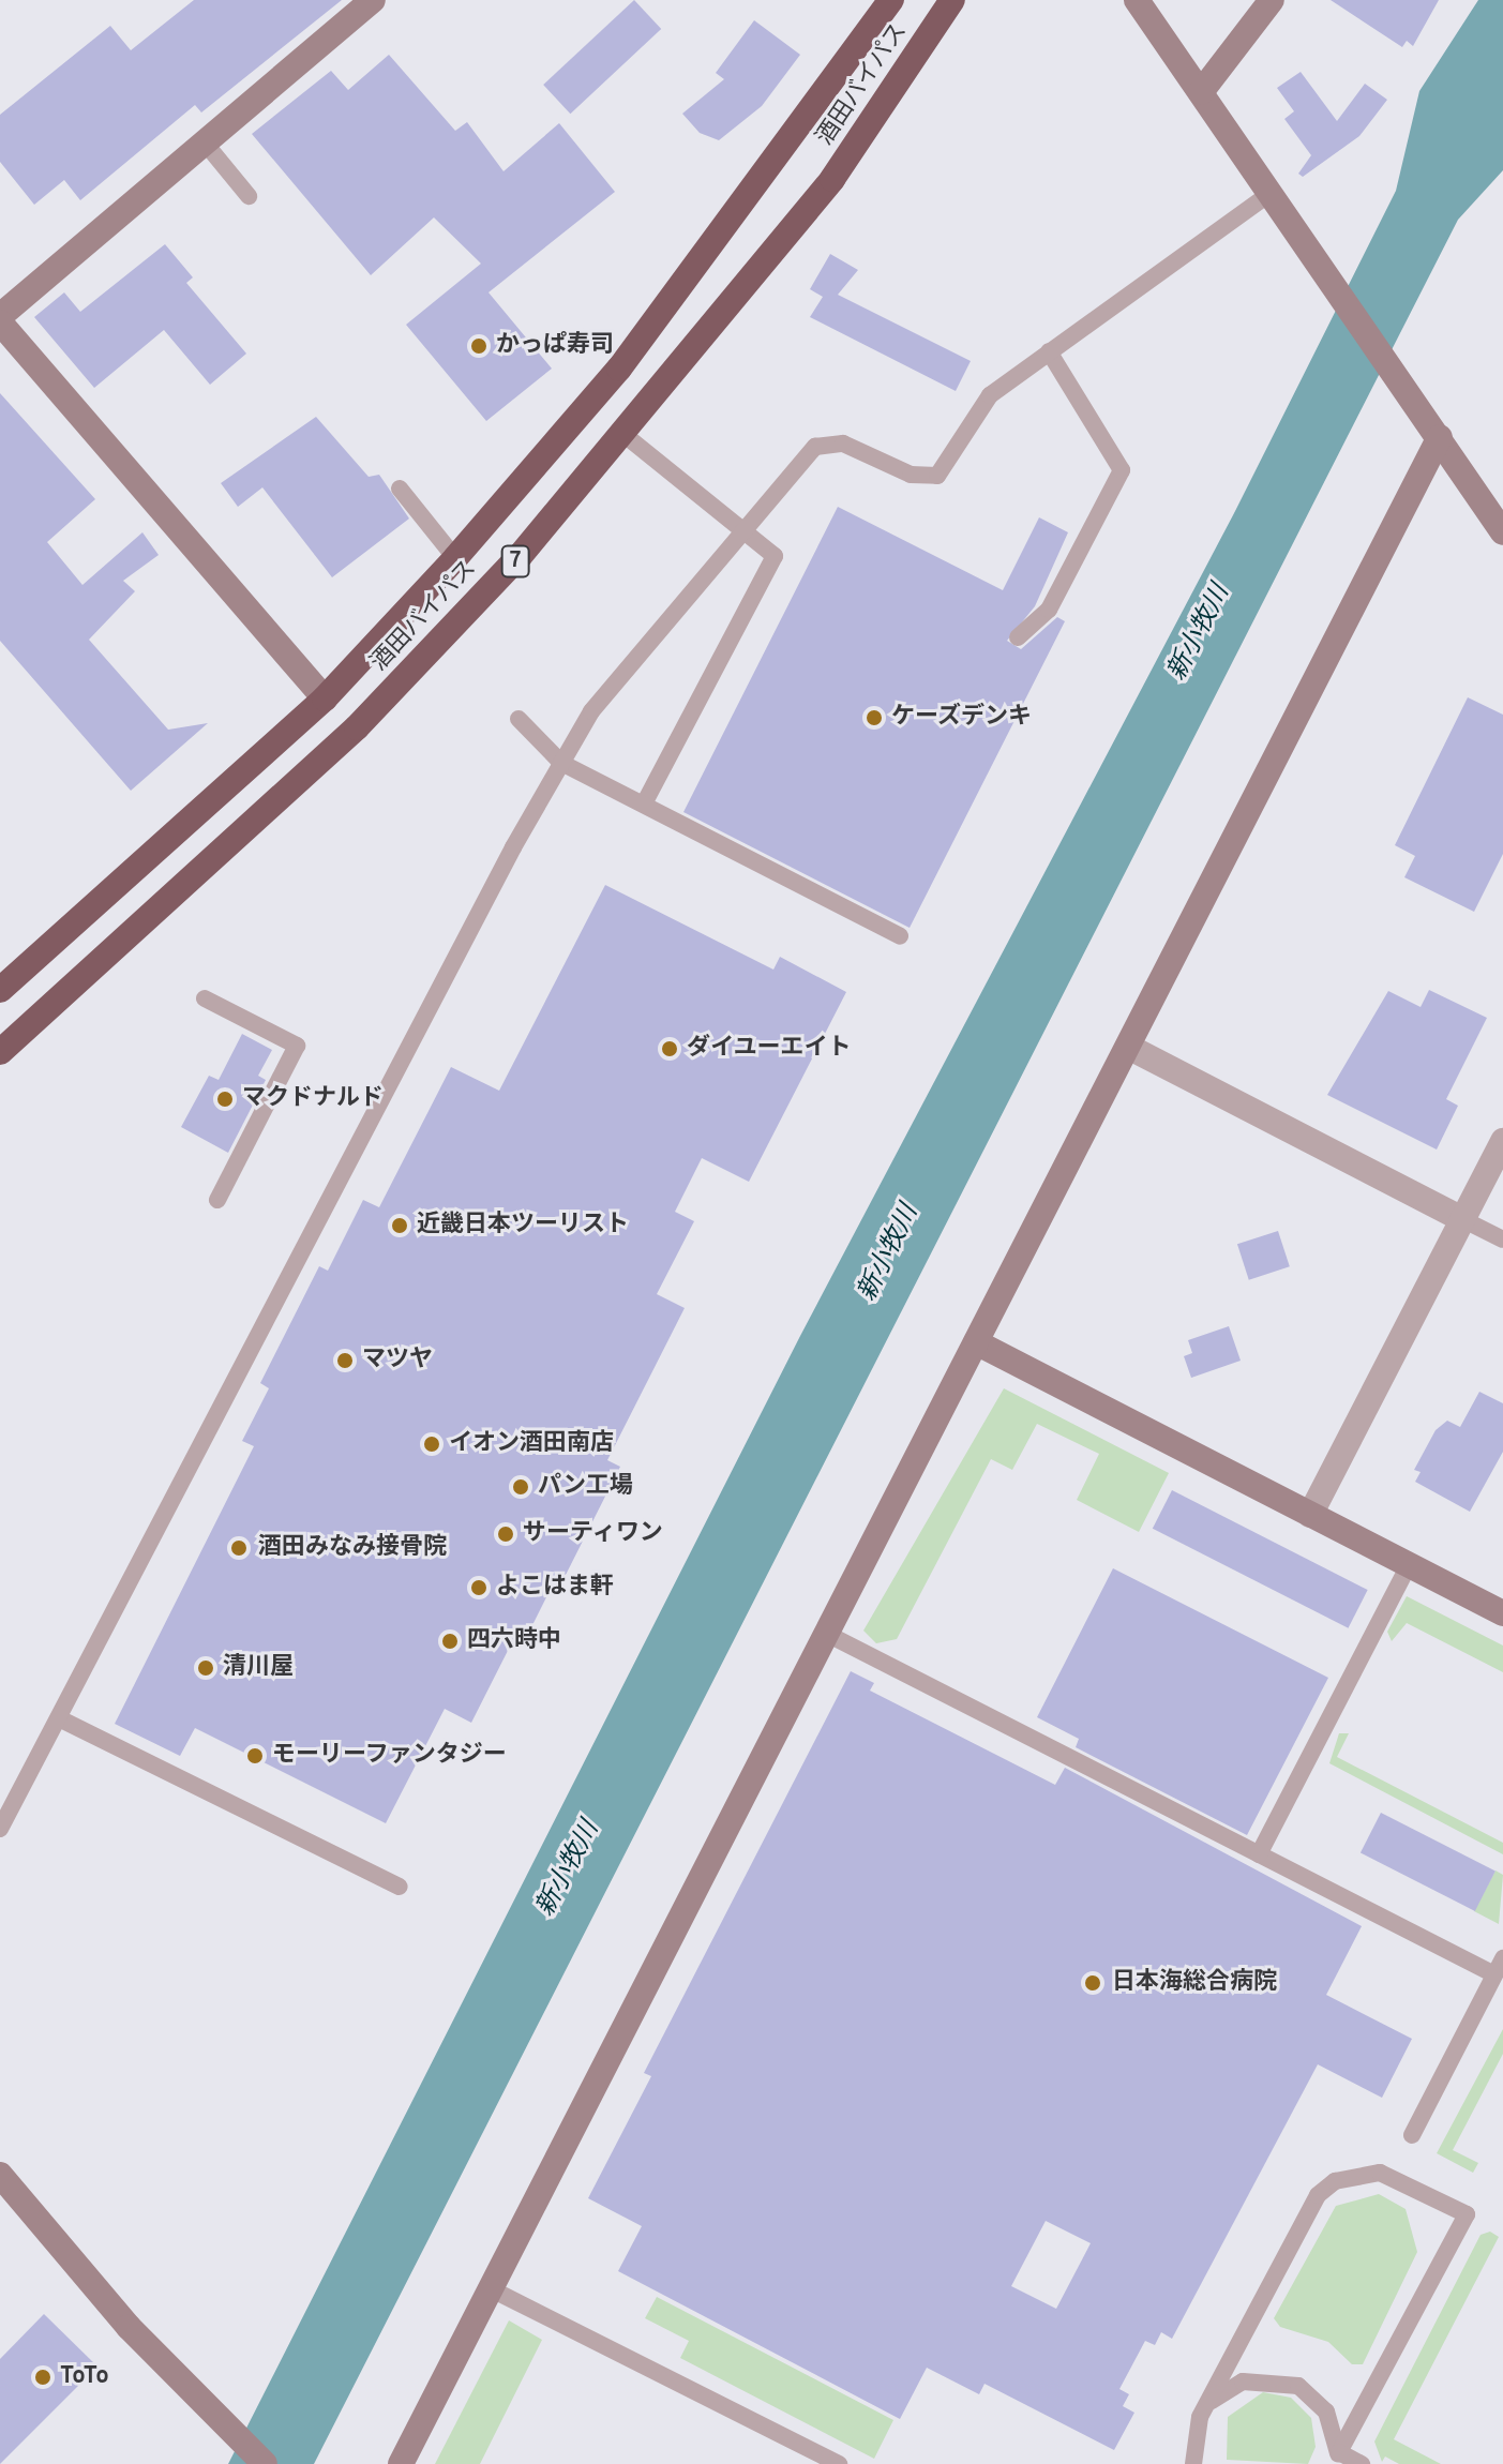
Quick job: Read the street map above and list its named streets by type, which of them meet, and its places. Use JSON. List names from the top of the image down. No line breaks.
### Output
{"streets":{"highway":["酒田バイパス","7"]},"water":["新小牧川"],"places":["かっぱ寿司","ケーズデンキ","ダイユーエイト","マクドナルド","近畿日本ツーリスト","マツヤ","イオン酒田南店","パン工場","サーティワン","酒田みなみ接骨院","よこはま軒","四六時中","清川屋","モーリーファンタジー","日本海総合病院","ToTo"]}
